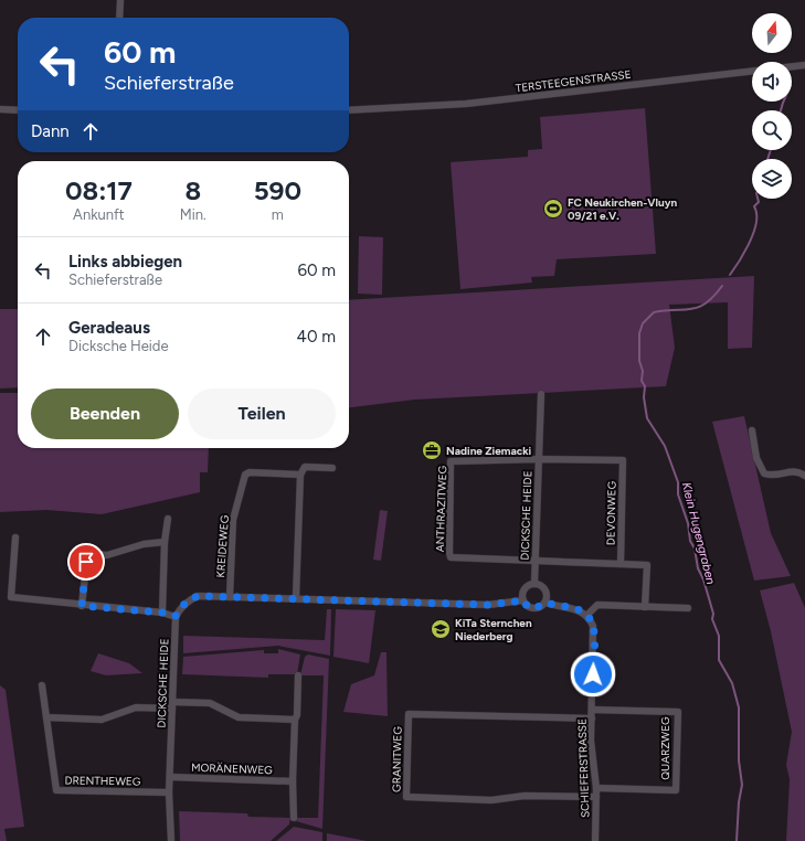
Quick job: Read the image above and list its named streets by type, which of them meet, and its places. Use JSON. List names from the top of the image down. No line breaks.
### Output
{"streets":{"street":["TERSTEEGENSTRASSE","ANTHRAZITWEG","DEVONWEG","DICKSCHE HEIDE","KREIDEWEG","QUARZWEG","GRANITWEG","MORÄNENWEG","SCHIEFERSTRASSE","DRENTHEWEG"]},"crossings":[["ANTHRAZITWEG","DEVONWEG"],["ANTHRAZITWEG","DICKSCHE HEIDE"],["DEVONWEG","DICKSCHE HEIDE"],["DICKSCHE HEIDE","MORÄNENWEG"],["DICKSCHE HEIDE","DRENTHEWEG"],["QUARZWEG","SCHIEFERSTRASSE"],["GRANITWEG","SCHIEFERSTRASSE"]],"water":["Klein Hugengraben"],"places":{"sports":["FC Neukirchen-Vluyn 09/21 e.V."],"office":["Nadine Ziemacki"],"school or university":["KiTa Sternchen Niederberg"]},"north":"top","page":{"turn":["60 m","Schieferstraße"],"then":"Dann","eta":["08:17","Ankunft","8","Min.","590","m"],"list":[{"name":"Links abbiegen","note":"Schieferstraße","value":"60 m"},{"name":"Geradeaus","note":"Dicksche Heide","value":"40 m"}],"buttons":["Beenden","Teilen"]}}
